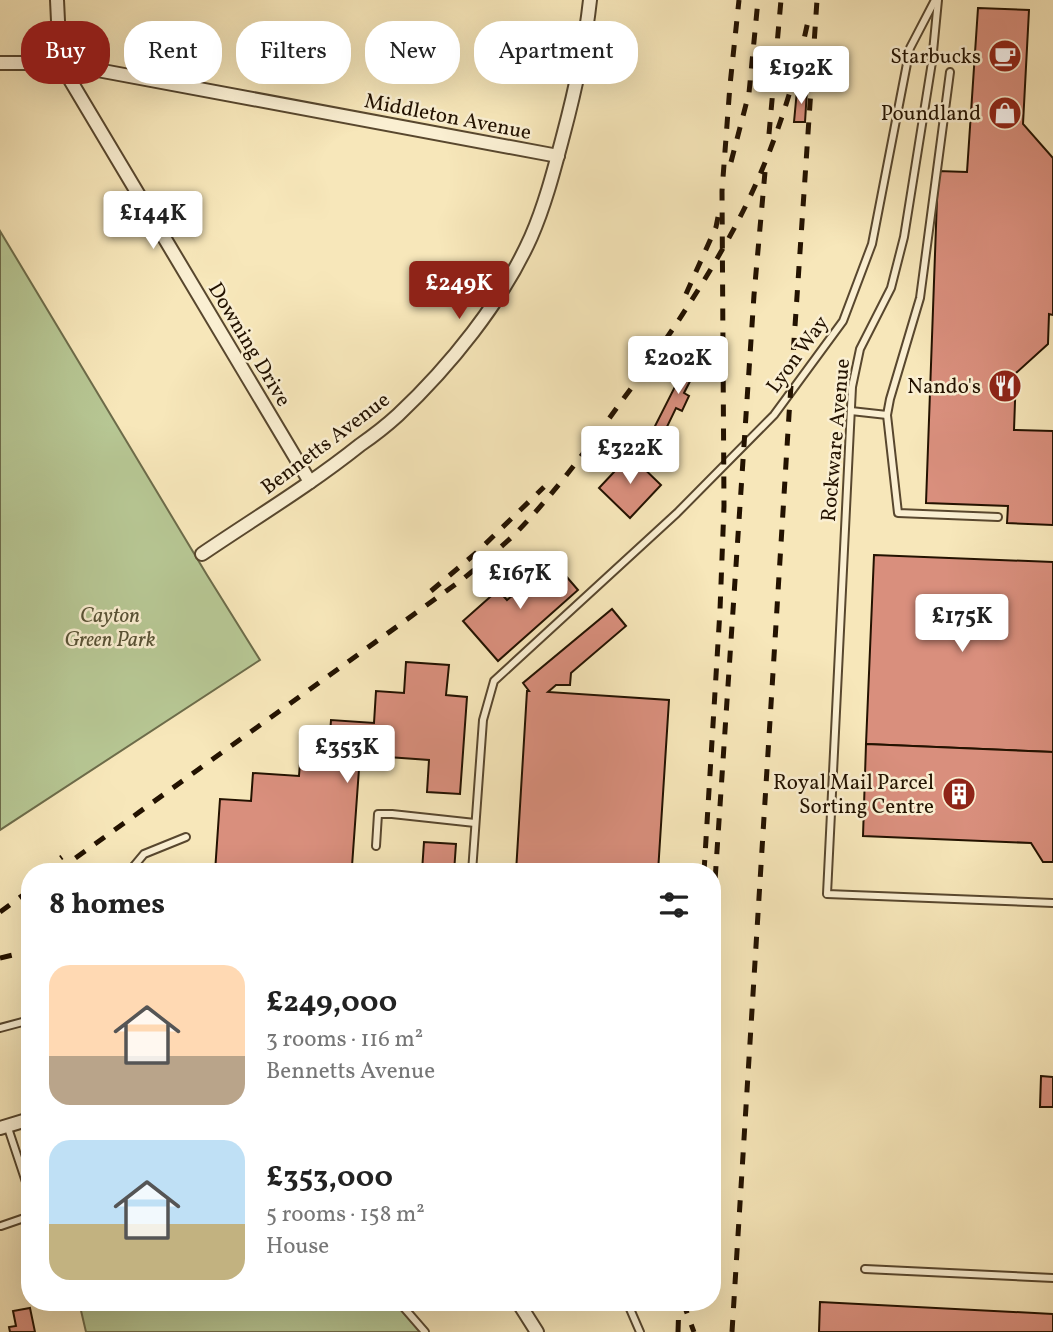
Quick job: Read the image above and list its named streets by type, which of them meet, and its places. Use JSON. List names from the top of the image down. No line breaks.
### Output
{"streets":{"street":["Middleton Avenue","Downing Drive","Bennetts Avenue"],"lane":["Lyon Way","Rockware Avenue"]},"crossings":[["Middleton Avenue","Bennetts Avenue"],["Downing Drive","Bennetts Avenue"],["Lyon Way","Rockware Avenue"]],"parks":["Cayton Green Park"],"places":{"cafe":["Starbucks"],"shop":["Poundland"],"restaurant":["Nando's"],"building":["Royal Mail Parcel Sorting Centre"]},"page":{"chip":["Buy","Rent","Filters","New","Apartment"],"price":["£192K","£144K","£249K","£202K","£322K","£167K","£175K","£353K"],"heading":"8 homes","list":[{"name":"£249,000","note":"3 rooms · 116 m² · Bennetts Avenue"},{"name":"£353,000","note":"5 rooms · 158 m² · House"}]}}
